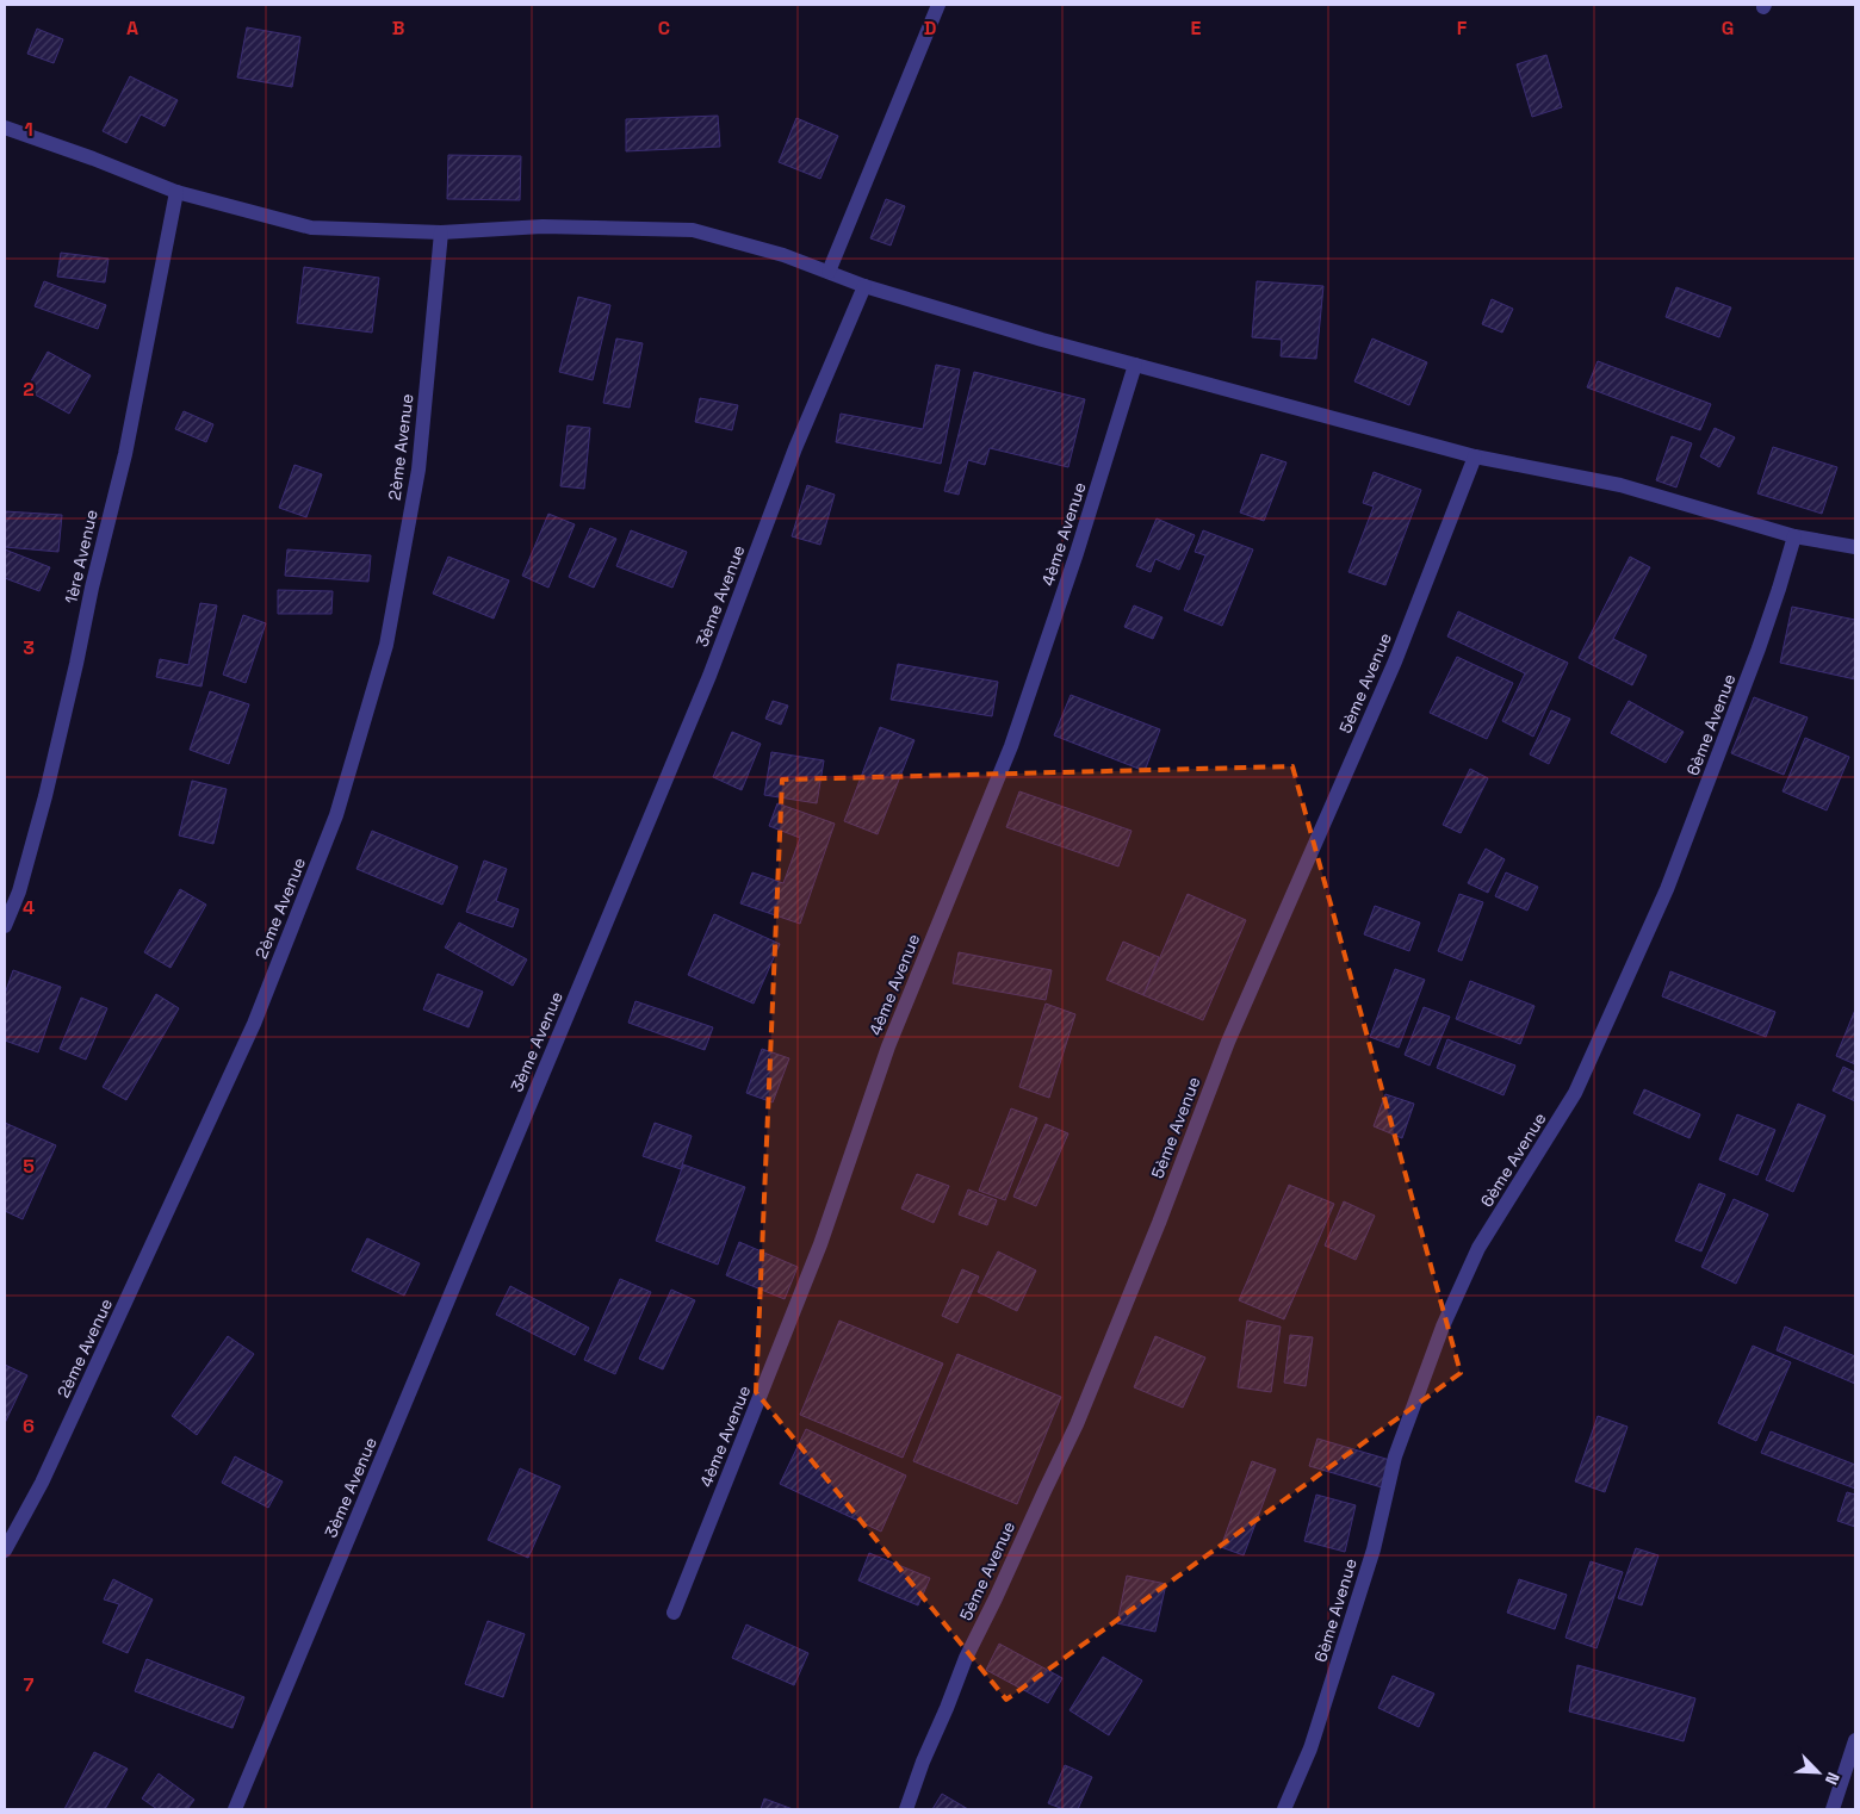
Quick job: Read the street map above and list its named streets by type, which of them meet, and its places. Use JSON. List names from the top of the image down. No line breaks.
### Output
{"streets":{"street":["2ème Avenue","4ème Avenue","1ère Avenue","3ème Avenue","5ème Avenue","6ème Avenue"]},"north":"bottom right","grid":{"columns":["A","B","C","D","E","F","G"],"rows":["1","2","3","4","5","6","7"]}}
